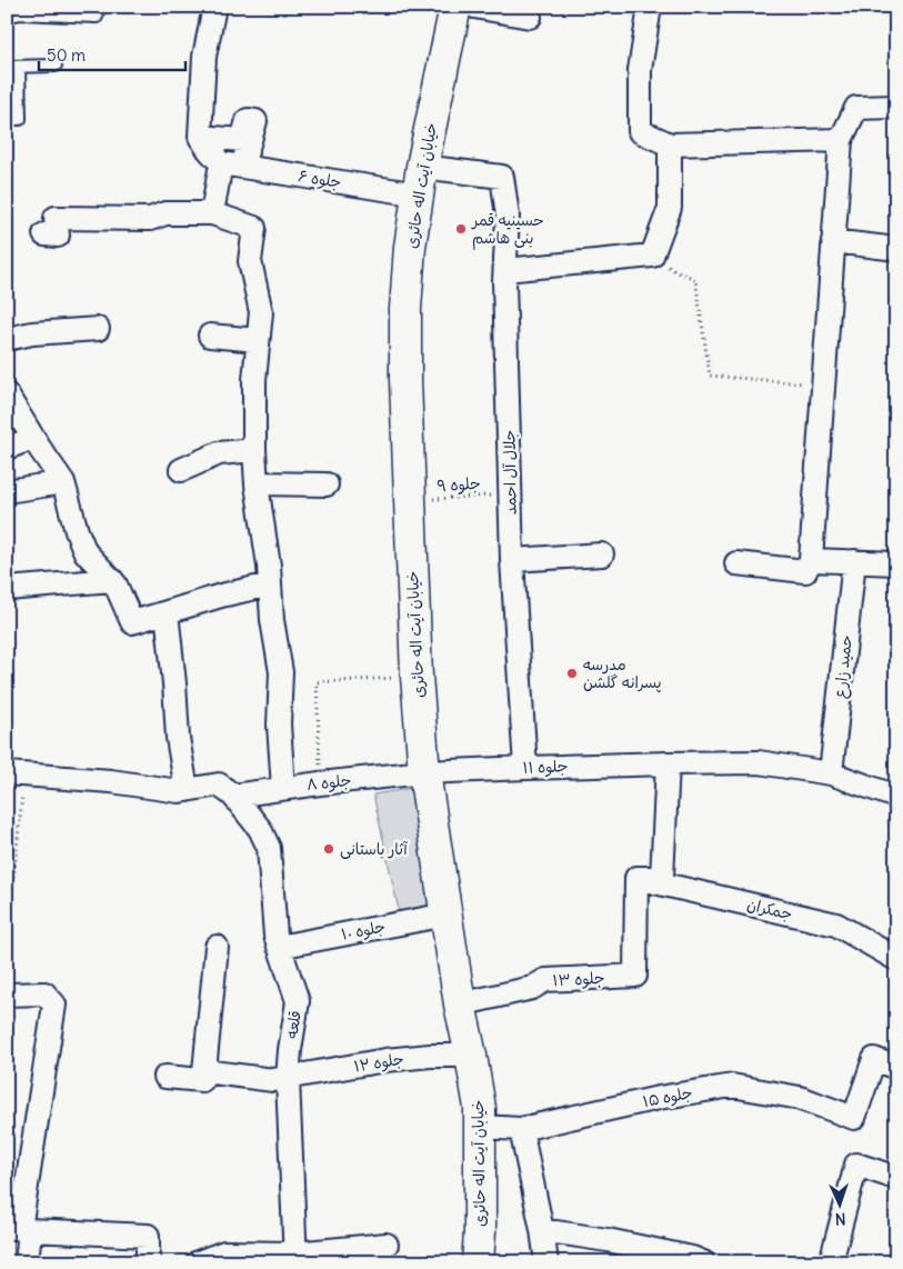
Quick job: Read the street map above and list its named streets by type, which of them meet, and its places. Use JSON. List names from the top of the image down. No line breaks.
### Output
{"streets":{"main road":["خیابان آیت اله حائری"],"street":["جلوه ۶","جلال آل احمد","حمید زارع","جلوه ۱۱","جلوه ۸","جمکران","جلوه ۱۰","جلوه ۱۳","قلعه","جلوه ۱۲","جلوه ۱۵"],"path":["جلوه ۹"]},"crossings":[["جلوه ۶","خیابان آیت اله حائری"],["جلوه ۶","جلال آل احمد"],["خیابان آیت اله حائری","جلوه ۹"],["خیابان آیت اله حائری","جلوه ۱۱"],["خیابان آیت اله حائری","جلوه ۸"],["خیابان آیت اله حائری","جلوه ۱۰"],["خیابان آیت اله حائری","جلوه ۱۳"],["خیابان آیت اله حائری","جلوه ۱۲"],["خیابان آیت اله حائری","جلوه ۱۵"],["جلال آل احمد","جلوه ۹"],["جلال آل احمد","جلوه ۱۱"],["جلوه ۱۱","جلوه ۸"],["جلوه ۸","قلعه"],["جمکران","جلوه ۱۳"],["جلوه ۱۰","قلعه"],["قلعه","جلوه ۱۲"]],"places":["حسینیه قمر بنی هاشم","مدرسه پسرانه گلشن","آثار باستانی"],"scale_bar":"50 m","north":"bottom"}
